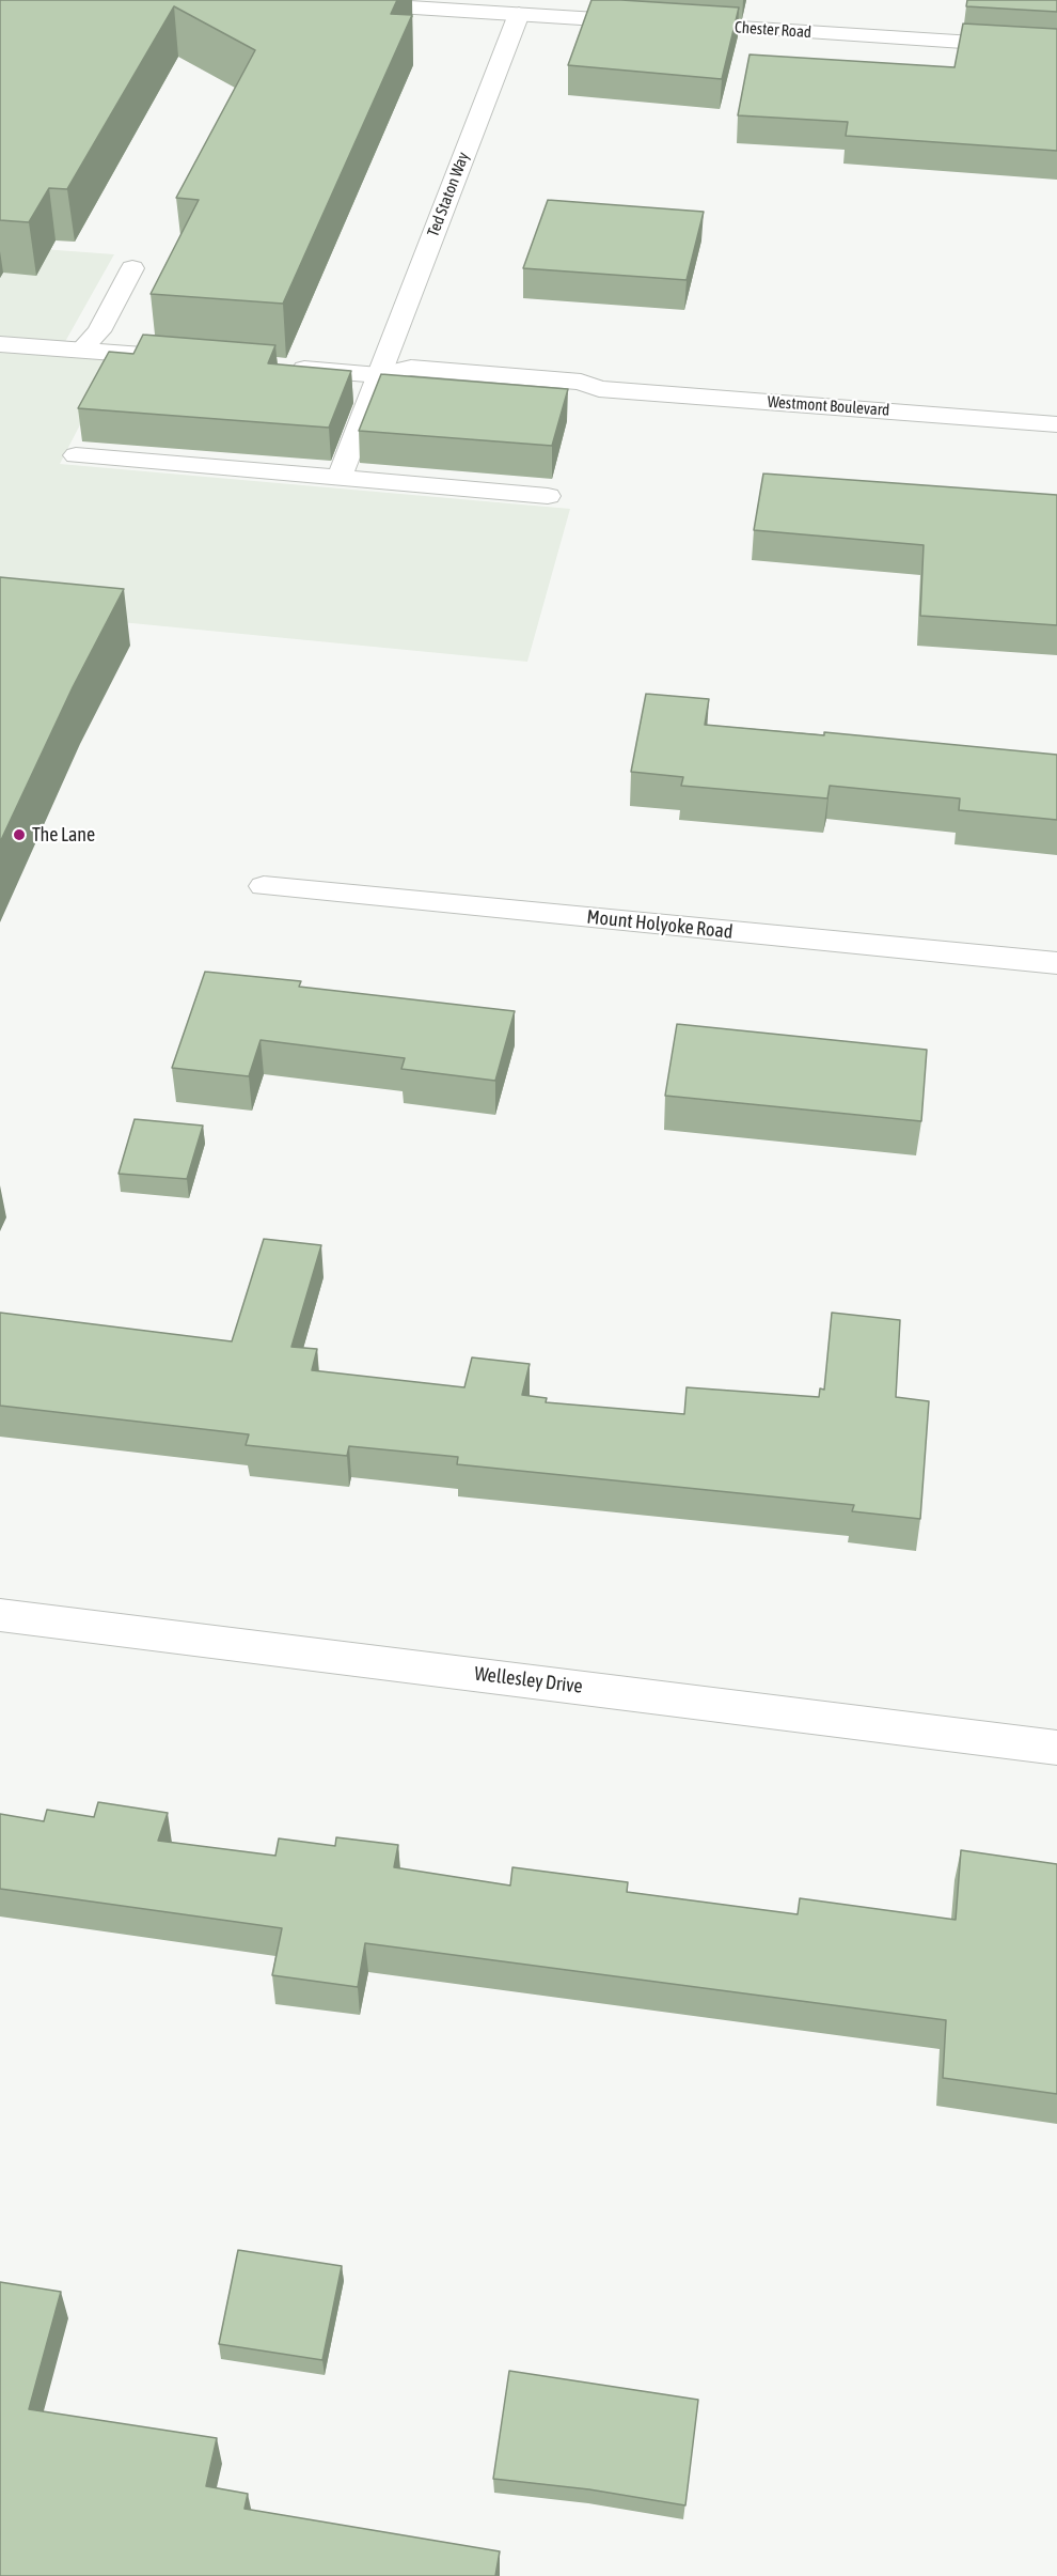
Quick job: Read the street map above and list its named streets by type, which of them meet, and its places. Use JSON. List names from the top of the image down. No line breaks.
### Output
{"streets":{"street":["Chester Road","Ted Staton Way","Westmont Boulevard","Mount Holyoke Road","Wellesley Drive"]},"crossings":[["Ted Staton Way","Westmont Boulevard"]],"places":["The Lane"]}
